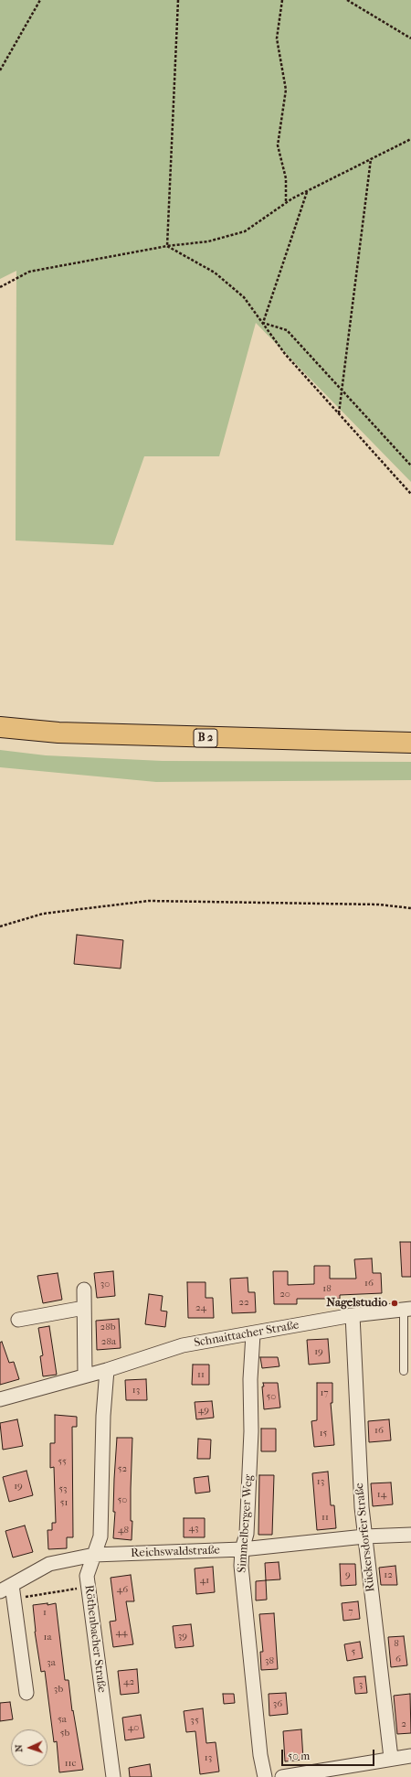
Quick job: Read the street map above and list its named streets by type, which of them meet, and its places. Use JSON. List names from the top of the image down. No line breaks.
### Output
{"streets":{"main road":["B 2"],"street":["Schnaittacher Straße","Simmelberger Weg","Rückersdorfer Straße","Reichswaldstraße","Röthenbacher Straße"]},"crossings":[["Schnaittacher Straße","Simmelberger Weg"],["Schnaittacher Straße","Rückersdorfer Straße"],["Schnaittacher Straße","Röthenbacher Straße"],["Simmelberger Weg","Reichswaldstraße"],["Rückersdorfer Straße","Reichswaldstraße"],["Reichswaldstraße","Röthenbacher Straße"]],"places":["Nagelstudio"],"house_numbers":["16","30","18","20","22","24","28b","28a","19","11","13","17","50","49","16","15","55","52","13","19","53","14","50","51","11","43","48","9","12","41","46","7","1","44","39","1a","8","5","6","38","3a","42","3","3b","36","5a","35","2","40","5b","13","11c"],"scale_bar":"50 m","north":"left"}
